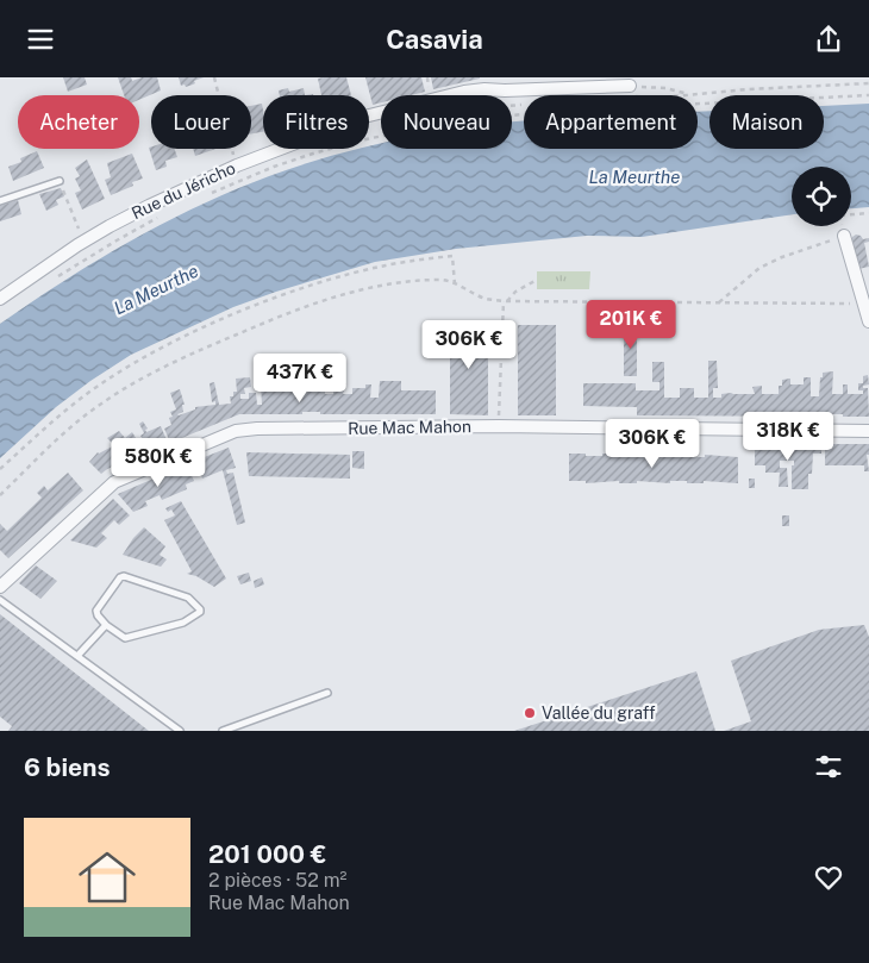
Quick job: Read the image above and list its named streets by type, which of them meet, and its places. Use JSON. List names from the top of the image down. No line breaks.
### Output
{"streets":{"street":["Rue du Jéricho","Rue Mac Mahon"]},"water":["La Meurthe"],"places":["Vallée du graff"],"page":{"header":"Casavia","chip":["Acheter","Louer","Filtres","Nouveau","Appartement","Maison"],"price":["201K €","306K €","437K €","318K €","306K €","580K €"],"heading":"6 biens","list":[{"name":"201 000 €","note":"2 pièces · 52 m² · Rue Mac Mahon"}]}}
